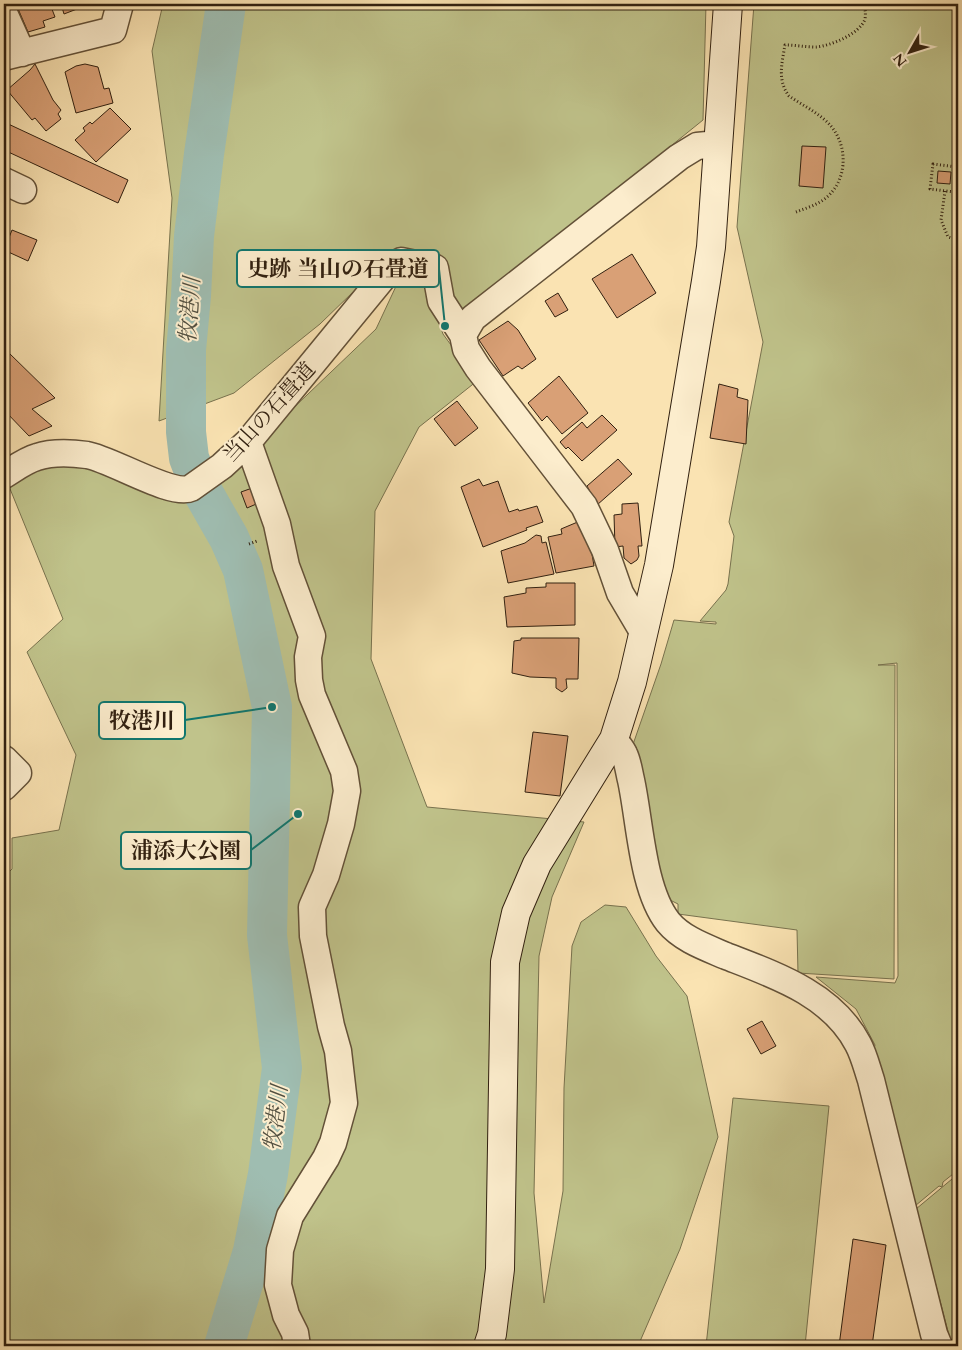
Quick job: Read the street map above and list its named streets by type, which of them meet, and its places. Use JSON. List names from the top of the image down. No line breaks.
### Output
{"streets":{"street":["当山の石畳道"]},"water":["牧港川"],"places":["史跡 当山の石畳道","牧港川","浦添大公園"],"north":"bottom left"}
